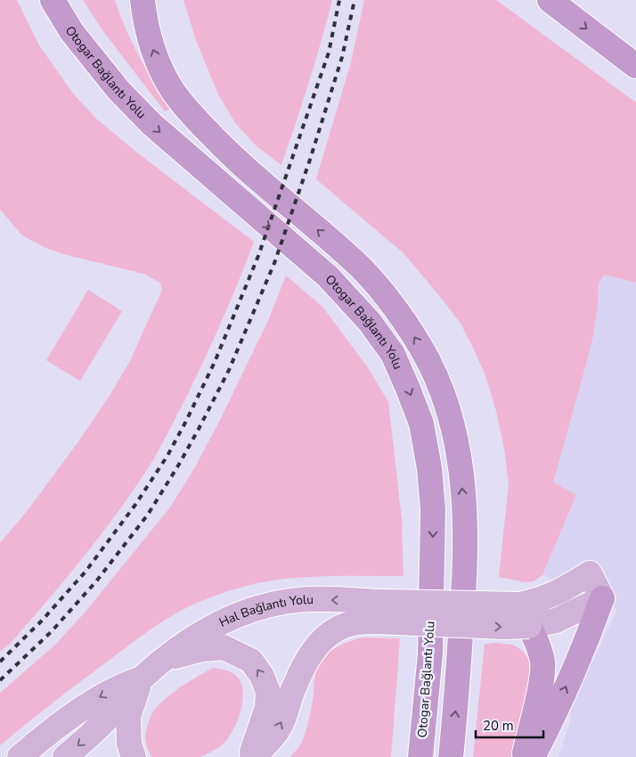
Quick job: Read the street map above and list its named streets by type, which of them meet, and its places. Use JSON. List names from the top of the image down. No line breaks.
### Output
{"streets":{"highway":["Otogar Bağlantı Yolu"],"main road":["Hal Bağlantı Yolu"]},"scale_bar":"20 m"}
